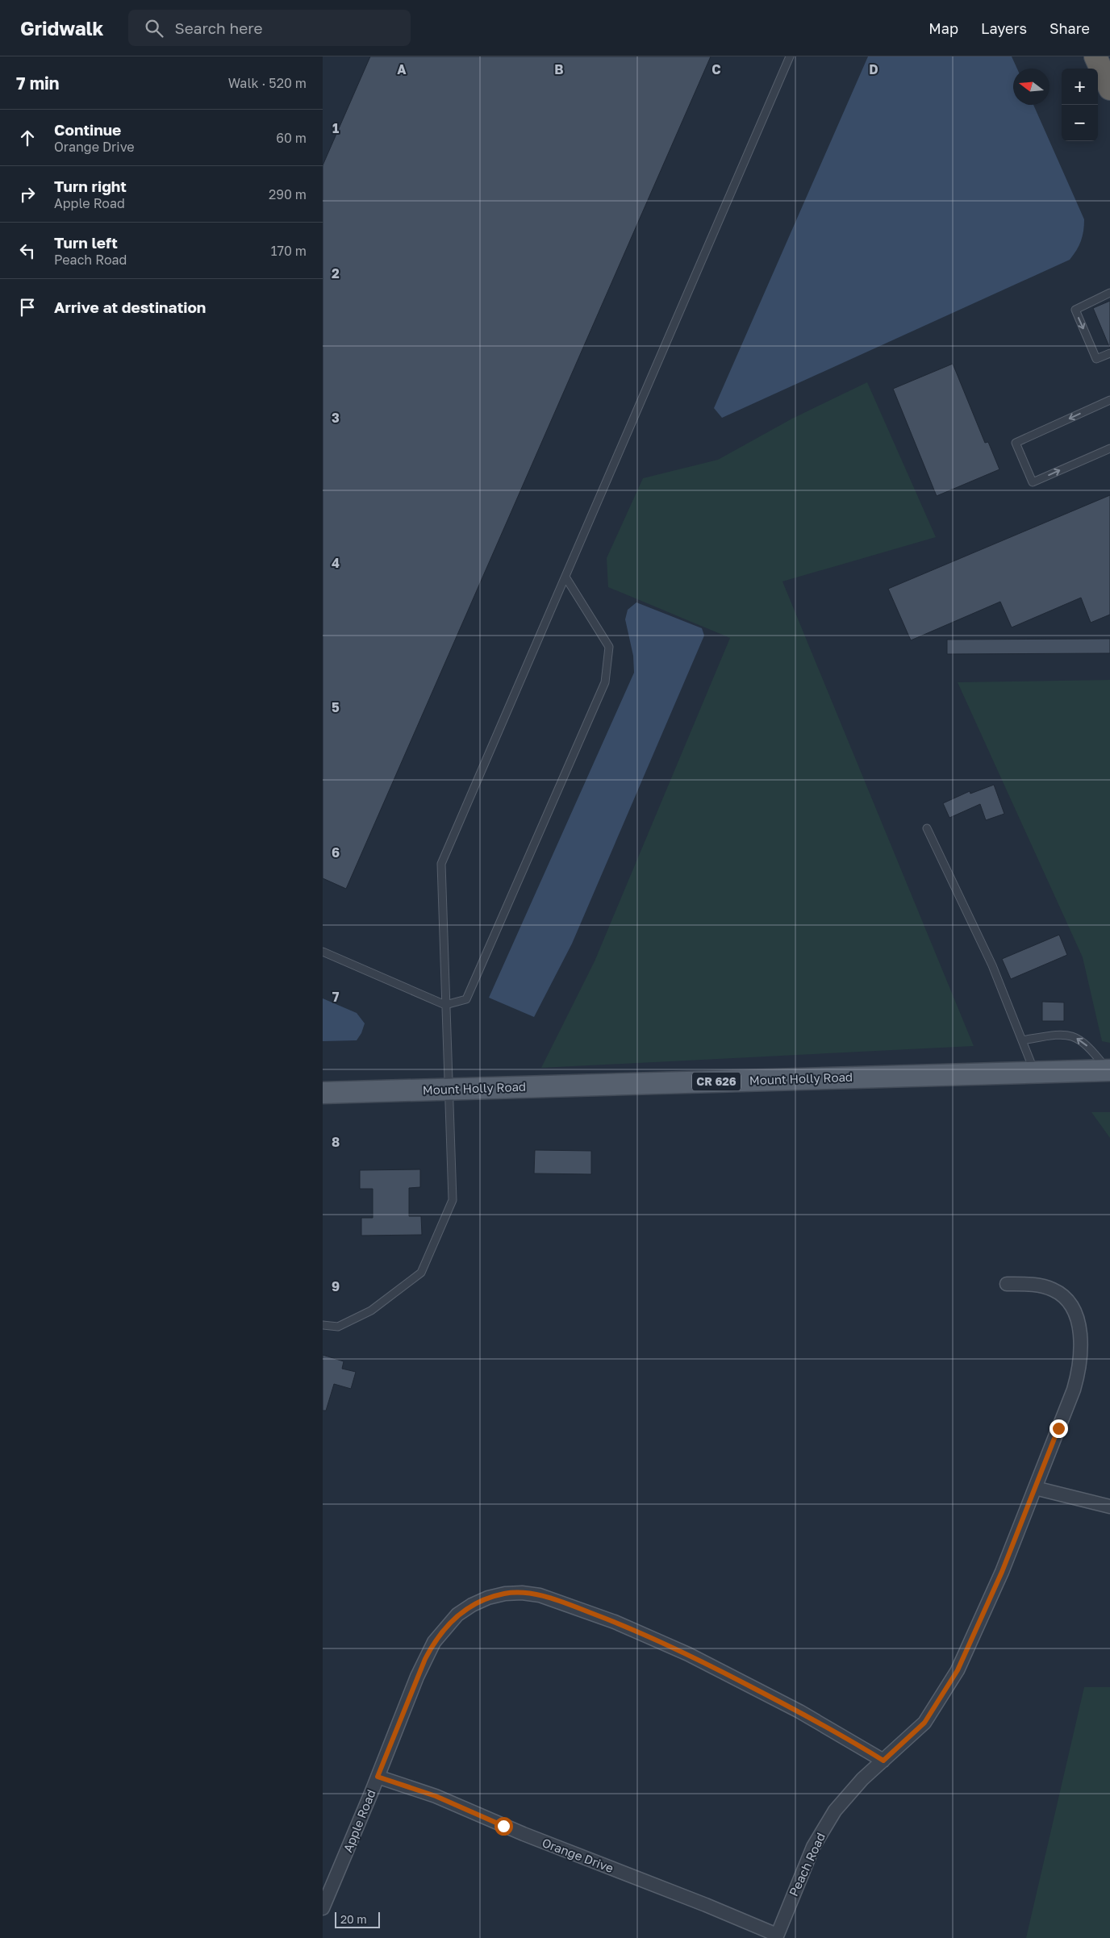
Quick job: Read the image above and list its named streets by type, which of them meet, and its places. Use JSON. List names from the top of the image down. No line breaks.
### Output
{"streets":{"main road":["Mount Holly Road","CR 626"],"street":["Apple Road","Orange Drive","Peach Road"]},"crossings":[["Apple Road","Orange Drive"],["Apple Road","Peach Road"],["Orange Drive","Peach Road"]],"scale_bar":"20 m","north":"left","page":{"header":"Gridwalk","search":"Search here","nav":["Map","Layers","Share"],"heading":["7 min","Walk · 520 m"],"map_buttons":["+","−"],"list":[["Continue","Orange Drive","60 m"],["Turn right","Apple Road","290 m"],["Turn left","Peach Road","170 m"],"Arrive at destination"],"scale":"20 m"},"grid":{"columns":["A","B","C","D"],"rows":["1","2","3","4","5","6","7","8","9"]}}
